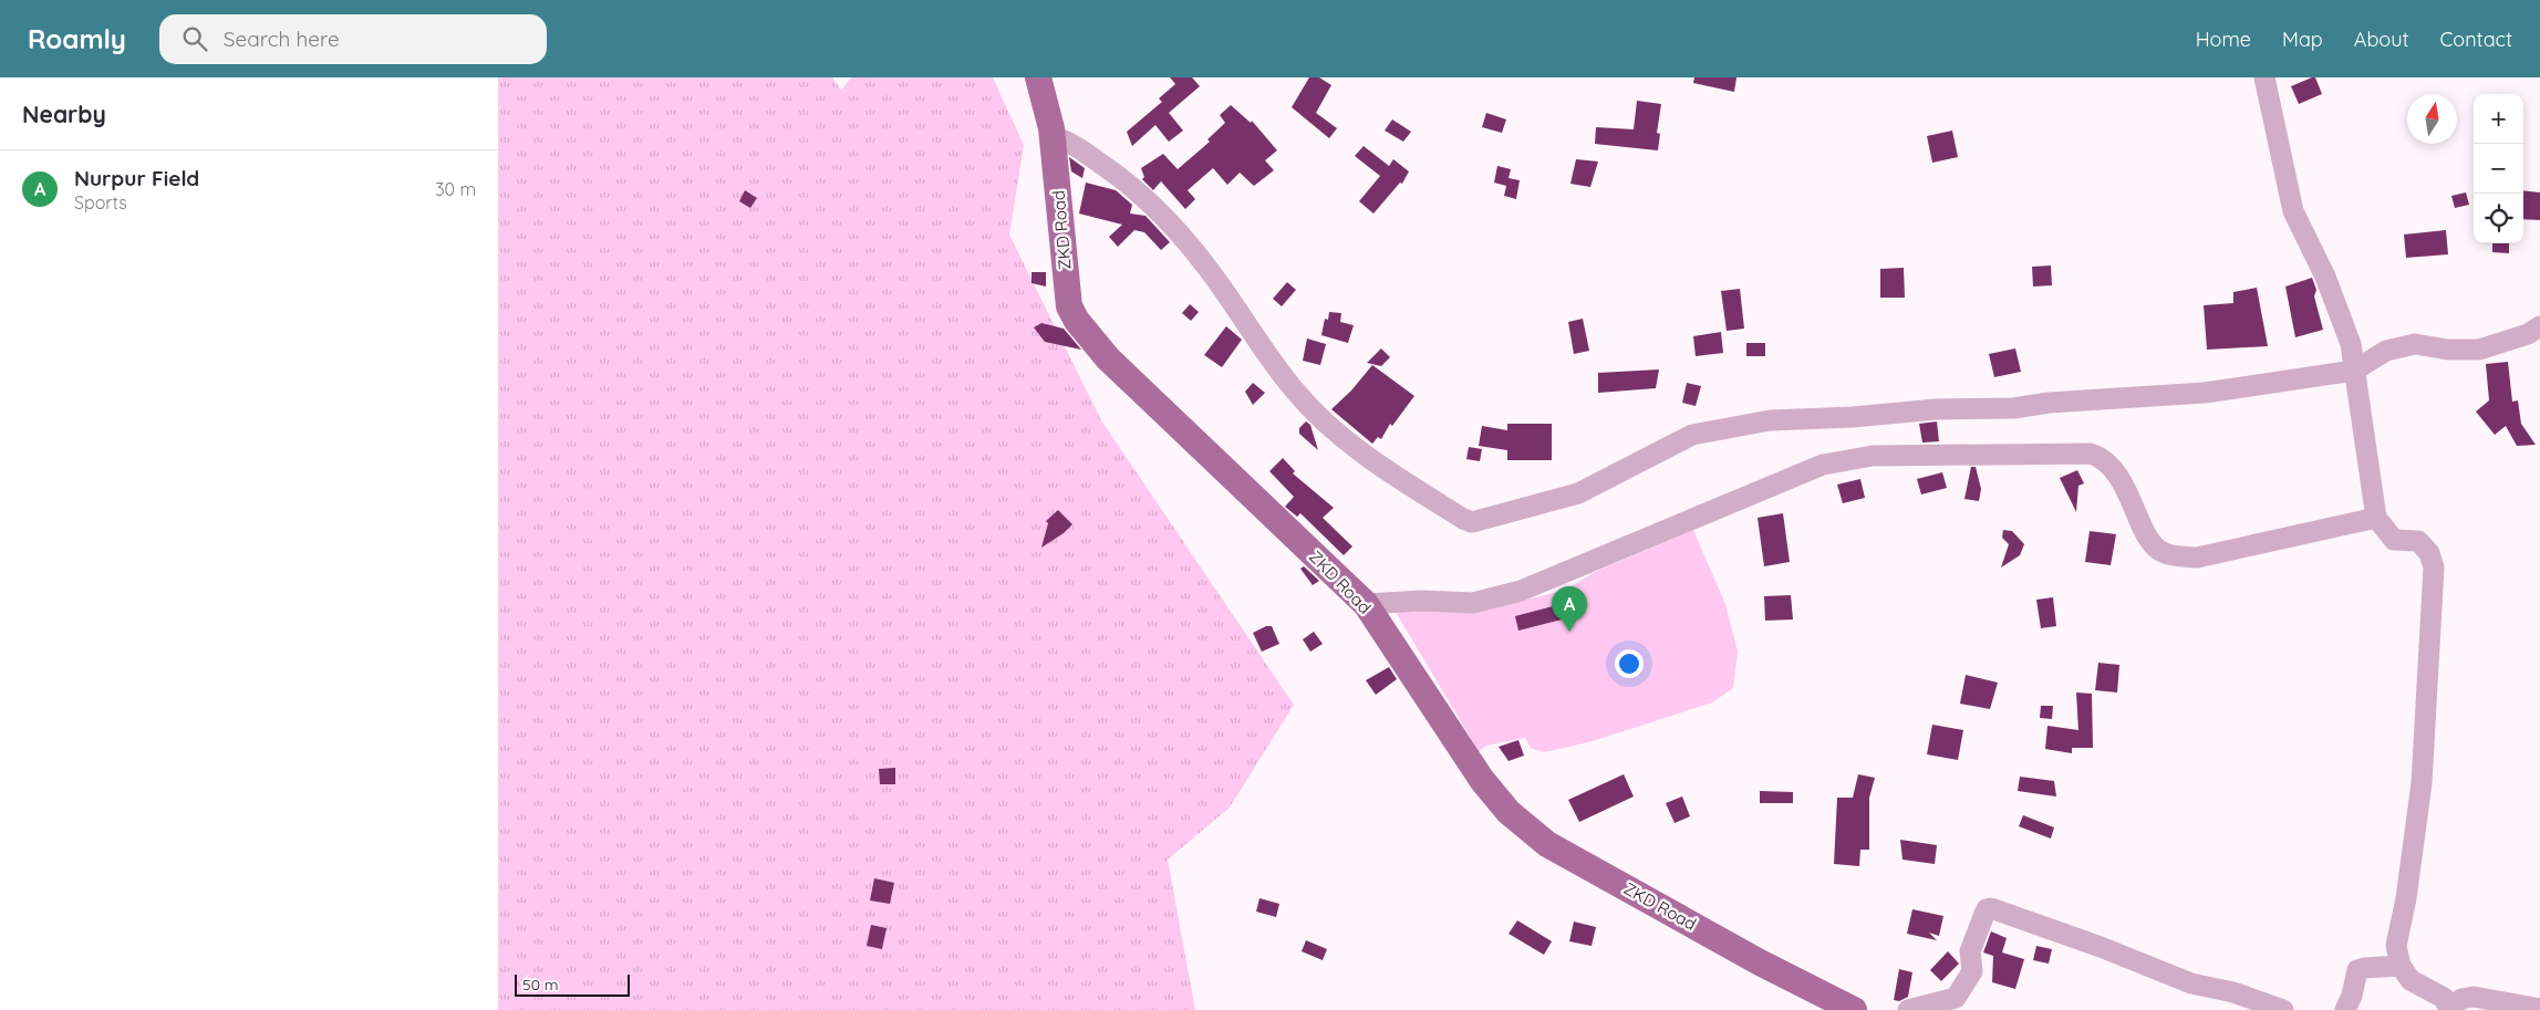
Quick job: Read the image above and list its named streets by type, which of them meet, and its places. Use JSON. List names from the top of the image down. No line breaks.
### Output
{"streets":{"main road":["ZKD Road"]},"scale_bar":"50 m","north":"top","page":{"header":"Roamly","search":"Search here","nav":["Home","Map","About","Contact"],"heading":"Nearby","map_buttons":["+","−"],"list":[{"mark":"A","name":"Nurpur Field","note":"Sports","value":"30 m"}],"pins":"A","scale":"50 m"}}
